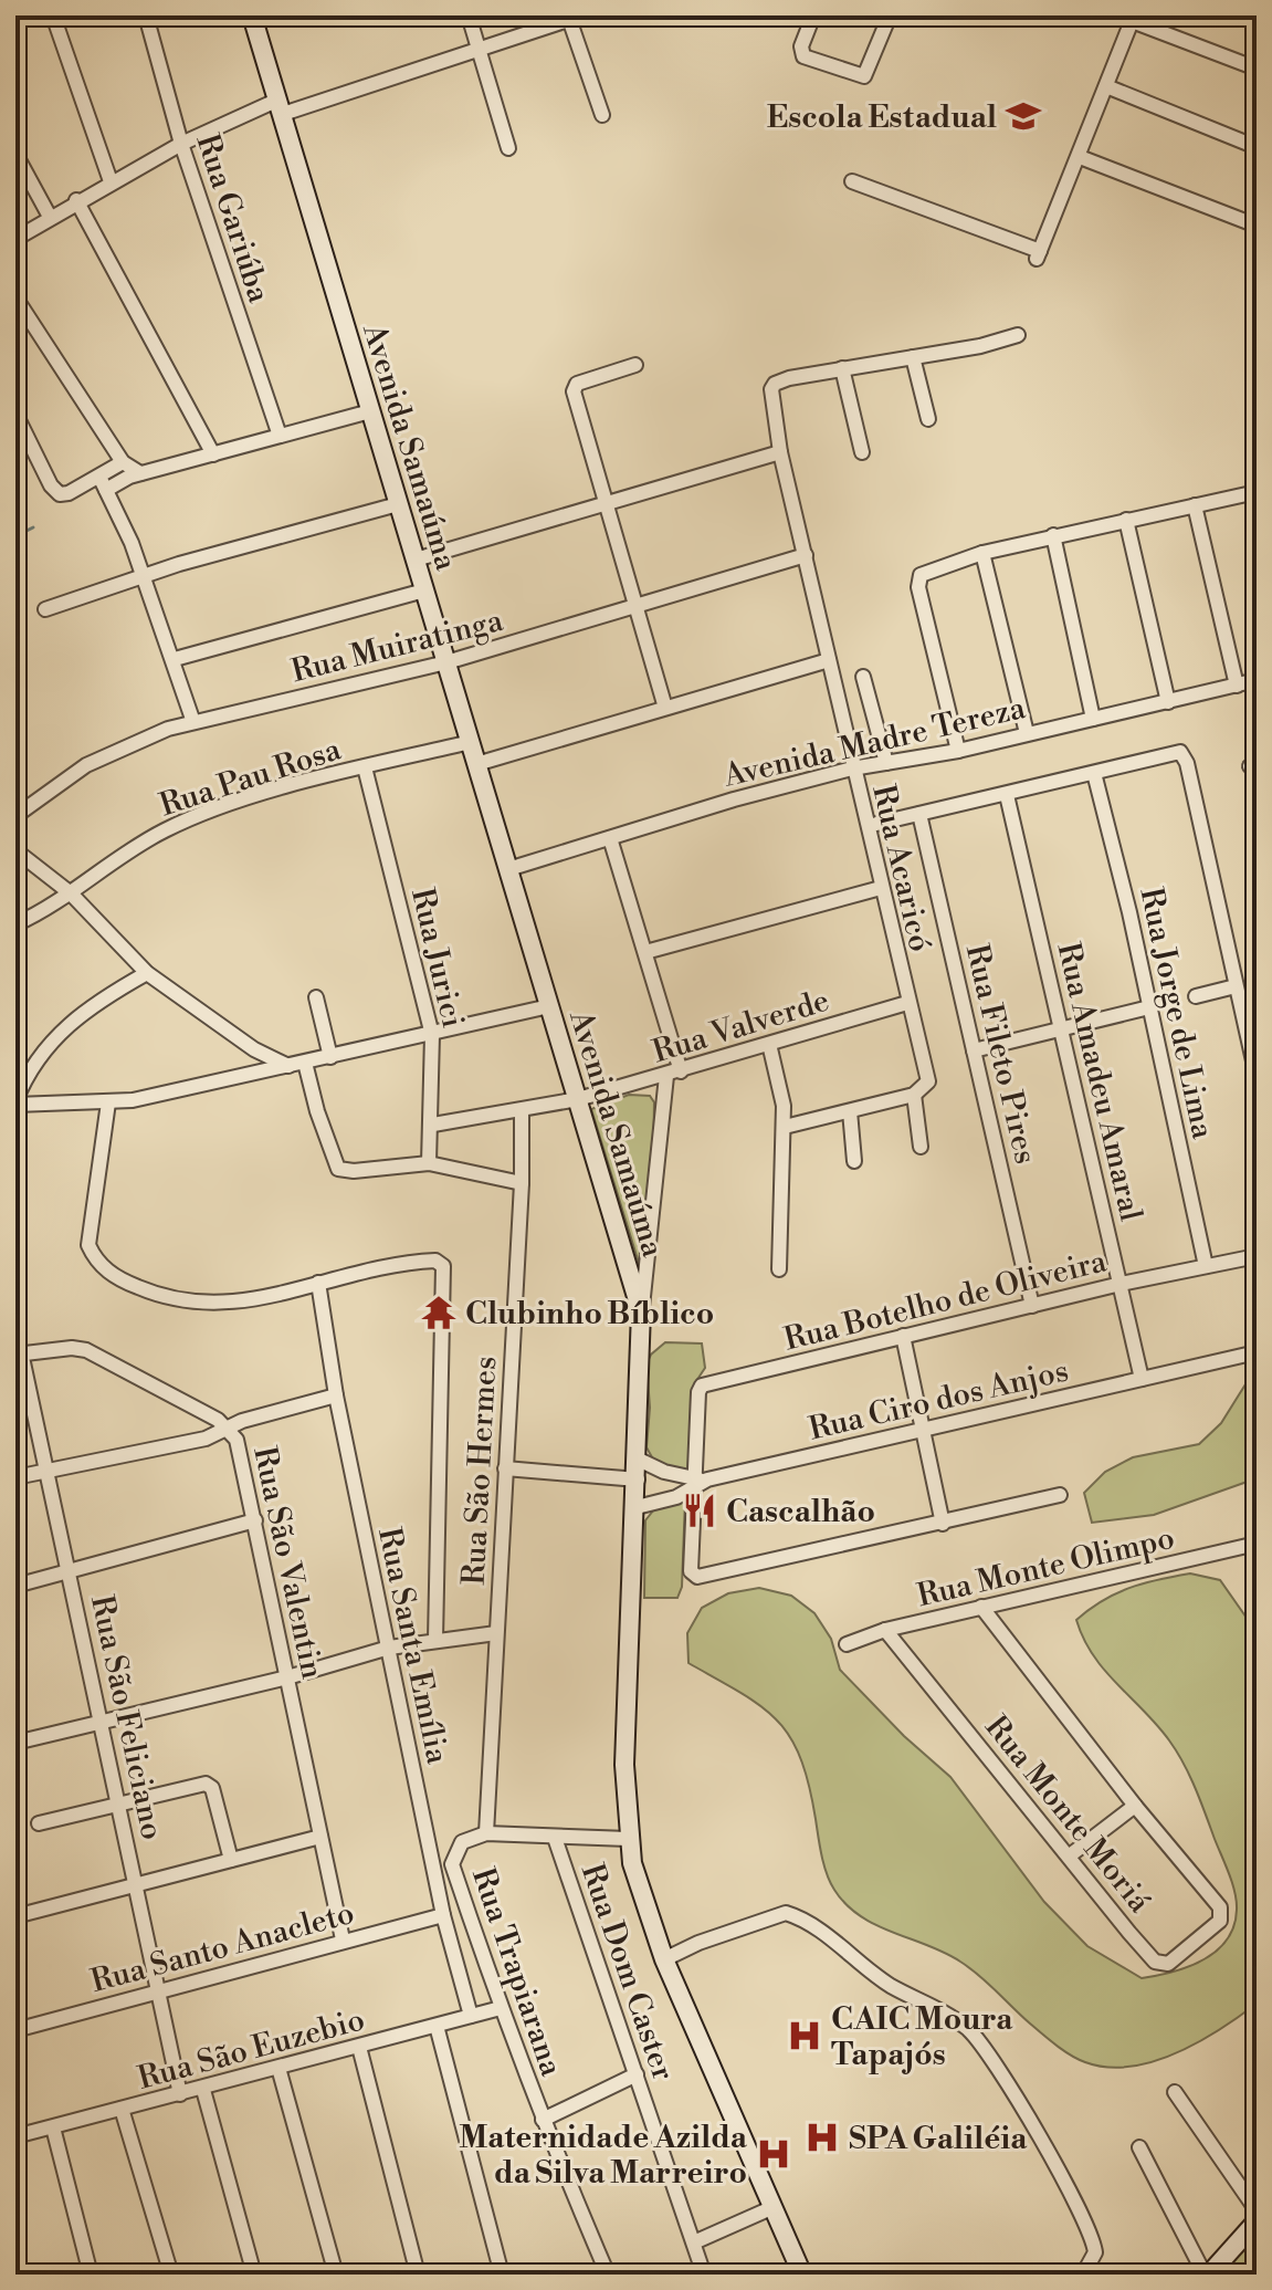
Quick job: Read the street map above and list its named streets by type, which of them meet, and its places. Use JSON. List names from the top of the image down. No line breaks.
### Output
{"streets":{"street":["Rua Gariúba","Avenida Samaúma","Rua Muiratinga","Avenida Madre Tereza","Rua Pau Rosa","Rua Acaricó","Rua Jurici","Rua Jorge de Lima","Rua Valverde","Rua Fileto Pires","Rua Amadeu Amaral","Rua Botelho de Oliveira","Rua Ciro dos Anjos","Rua São Hermes","Rua São Valentin","Rua Monte Olimpo","Rua Santa Emília","Rua São Feliciano","Rua Monte Moriá","Rua Santo Anacleto","Rua Trapiarana","Rua Dom Caster","Rua São Euzebio"]},"crossings":[["Avenida Samaúma","Rua Muiratinga"],["Avenida Samaúma","Avenida Madre Tereza"],["Avenida Samaúma","Rua Pau Rosa"],["Avenida Samaúma","Rua Valverde"],["Avenida Samaúma","Rua Ciro dos Anjos"],["Avenida Samaúma","Rua Trapiarana"],["Rua Muiratinga","Rua Acaricó"],["Avenida Madre Tereza","Rua Acaricó"],["Rua Pau Rosa","Rua Jurici"],["Rua Acaricó","Rua Valverde"],["Rua Jurici","Rua Valverde"],["Rua Jorge de Lima","Rua Botelho de Oliveira"],["Rua Valverde","Rua São Hermes"],["Rua Fileto Pires","Rua Botelho de Oliveira"],["Rua Amadeu Amaral","Rua Botelho de Oliveira"],["Rua Amadeu Amaral","Rua Ciro dos Anjos"],["Rua Botelho de Oliveira","Rua Ciro dos Anjos"],["Rua São Hermes","Rua Trapiarana"],["Rua São Valentin","Rua São Feliciano"],["Rua São Valentin","Rua Santo Anacleto"],["Rua Monte Olimpo","Rua Monte Moriá"],["Rua Santa Emília","Rua Santo Anacleto"],["Rua Santa Emília","Rua São Euzebio"],["Rua São Feliciano","Rua Santo Anacleto"],["Rua São Feliciano","Rua São Euzebio"],["Rua Trapiarana","Rua Dom Caster"],["Rua Trapiarana","Rua São Euzebio"]],"places":{"school or university":["Escola Estadual"],"temple":["Clubinho Bíblico"],"restaurant":["Cascalhão"],"hospital":["CAIC Moura Tapajós","SPA Galiléia","Maternidade Azilda da Silva Marreiro"]}}
